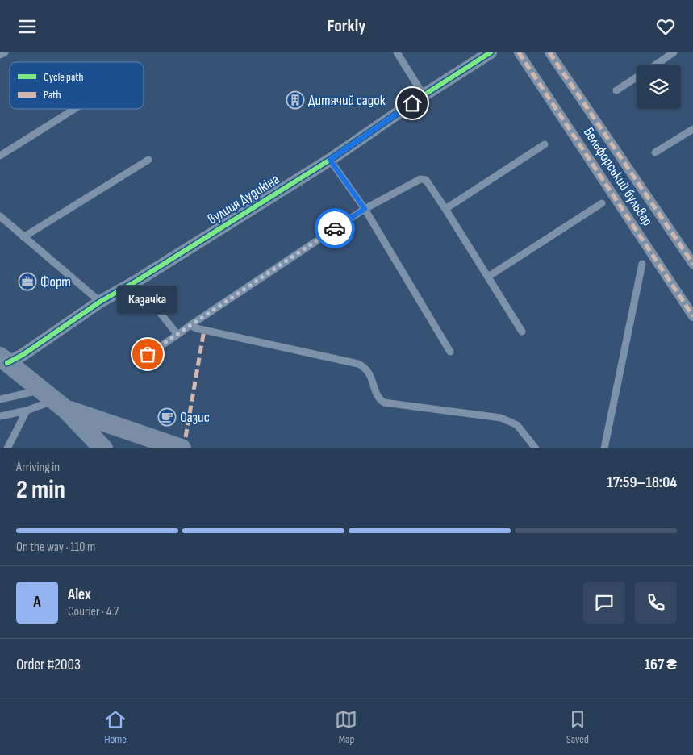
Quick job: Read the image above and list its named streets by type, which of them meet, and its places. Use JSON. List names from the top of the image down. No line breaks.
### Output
{"streets":{"street":["Бельфорський бульвар","вулиця Дудикіна"]},"places":{"building":["Дитячий садок"],"office":["Форт"],"other":["Казачка"],"cafe":["Оазис"]},"legend":["Cycle path","Path"],"page":{"header":"Forkly","bubble":"Казачка","heading":["2 min","Arriving in","17:59–18:04"],"panel":["Alex","Courier · 4.7","Order #2003","167 ₴"],"bar":"On the way · 110 m","round":"A","tabs":["Home","Map","Saved"]}}
